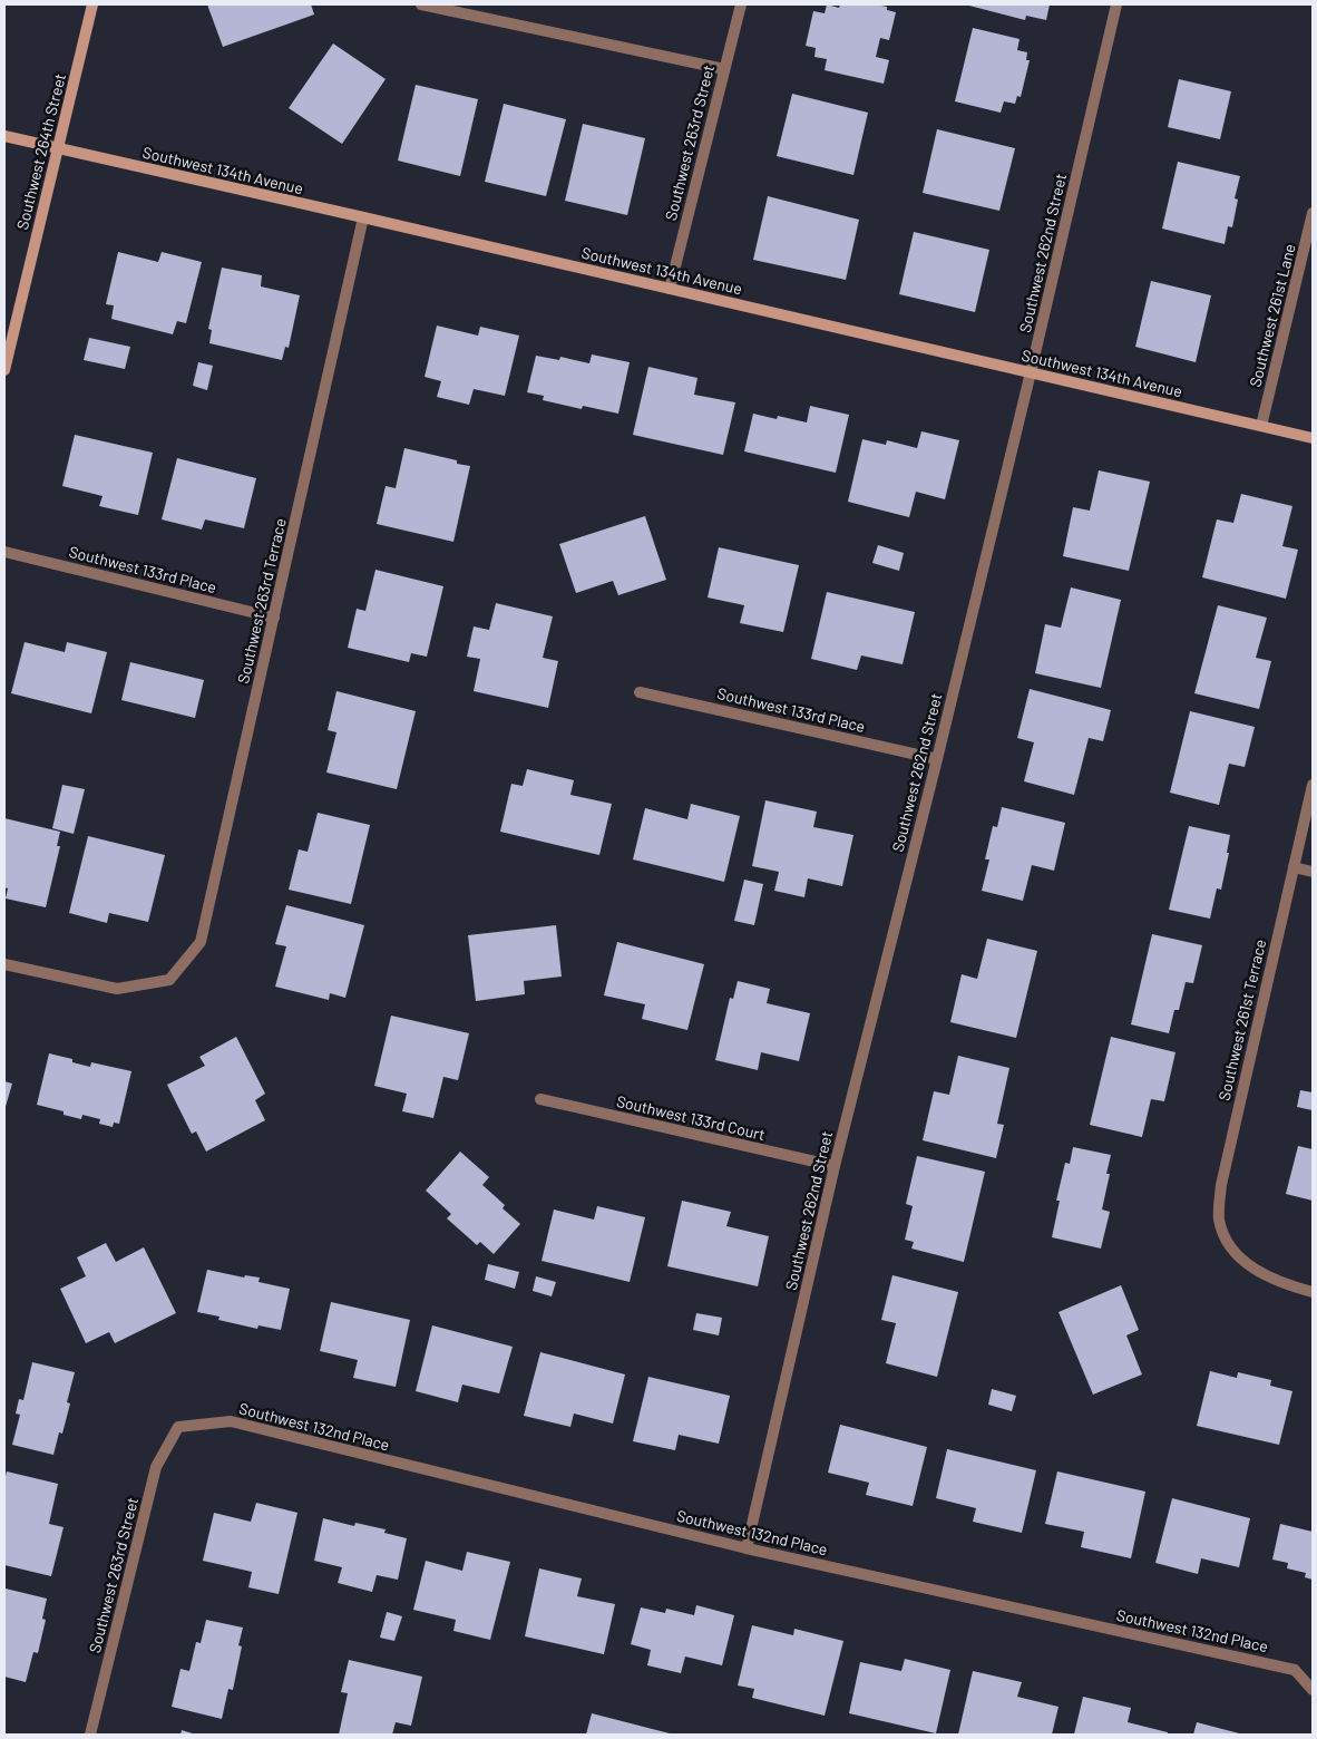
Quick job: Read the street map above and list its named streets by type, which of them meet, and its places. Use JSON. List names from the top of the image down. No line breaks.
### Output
{"streets":{"street":["Southwest 263rd Street","Southwest 264th Street","Southwest 134th Avenue","Southwest 262nd Street","Southwest 261st Lane","Southwest 133rd Place","Southwest 263rd Terrace","Southwest 261st Terrace","Southwest 133rd Court","Southwest 132nd Place"]},"crossings":[["Southwest 263rd Street","Southwest 134th Avenue"],["Southwest 263rd Street","Southwest 132nd Place"],["Southwest 264th Street","Southwest 134th Avenue"],["Southwest 134th Avenue","Southwest 262nd Street"],["Southwest 134th Avenue","Southwest 261st Lane"],["Southwest 134th Avenue","Southwest 263rd Terrace"],["Southwest 262nd Street","Southwest 133rd Place"],["Southwest 262nd Street","Southwest 133rd Court"],["Southwest 262nd Street","Southwest 132nd Place"],["Southwest 133rd Place","Southwest 263rd Terrace"]]}
